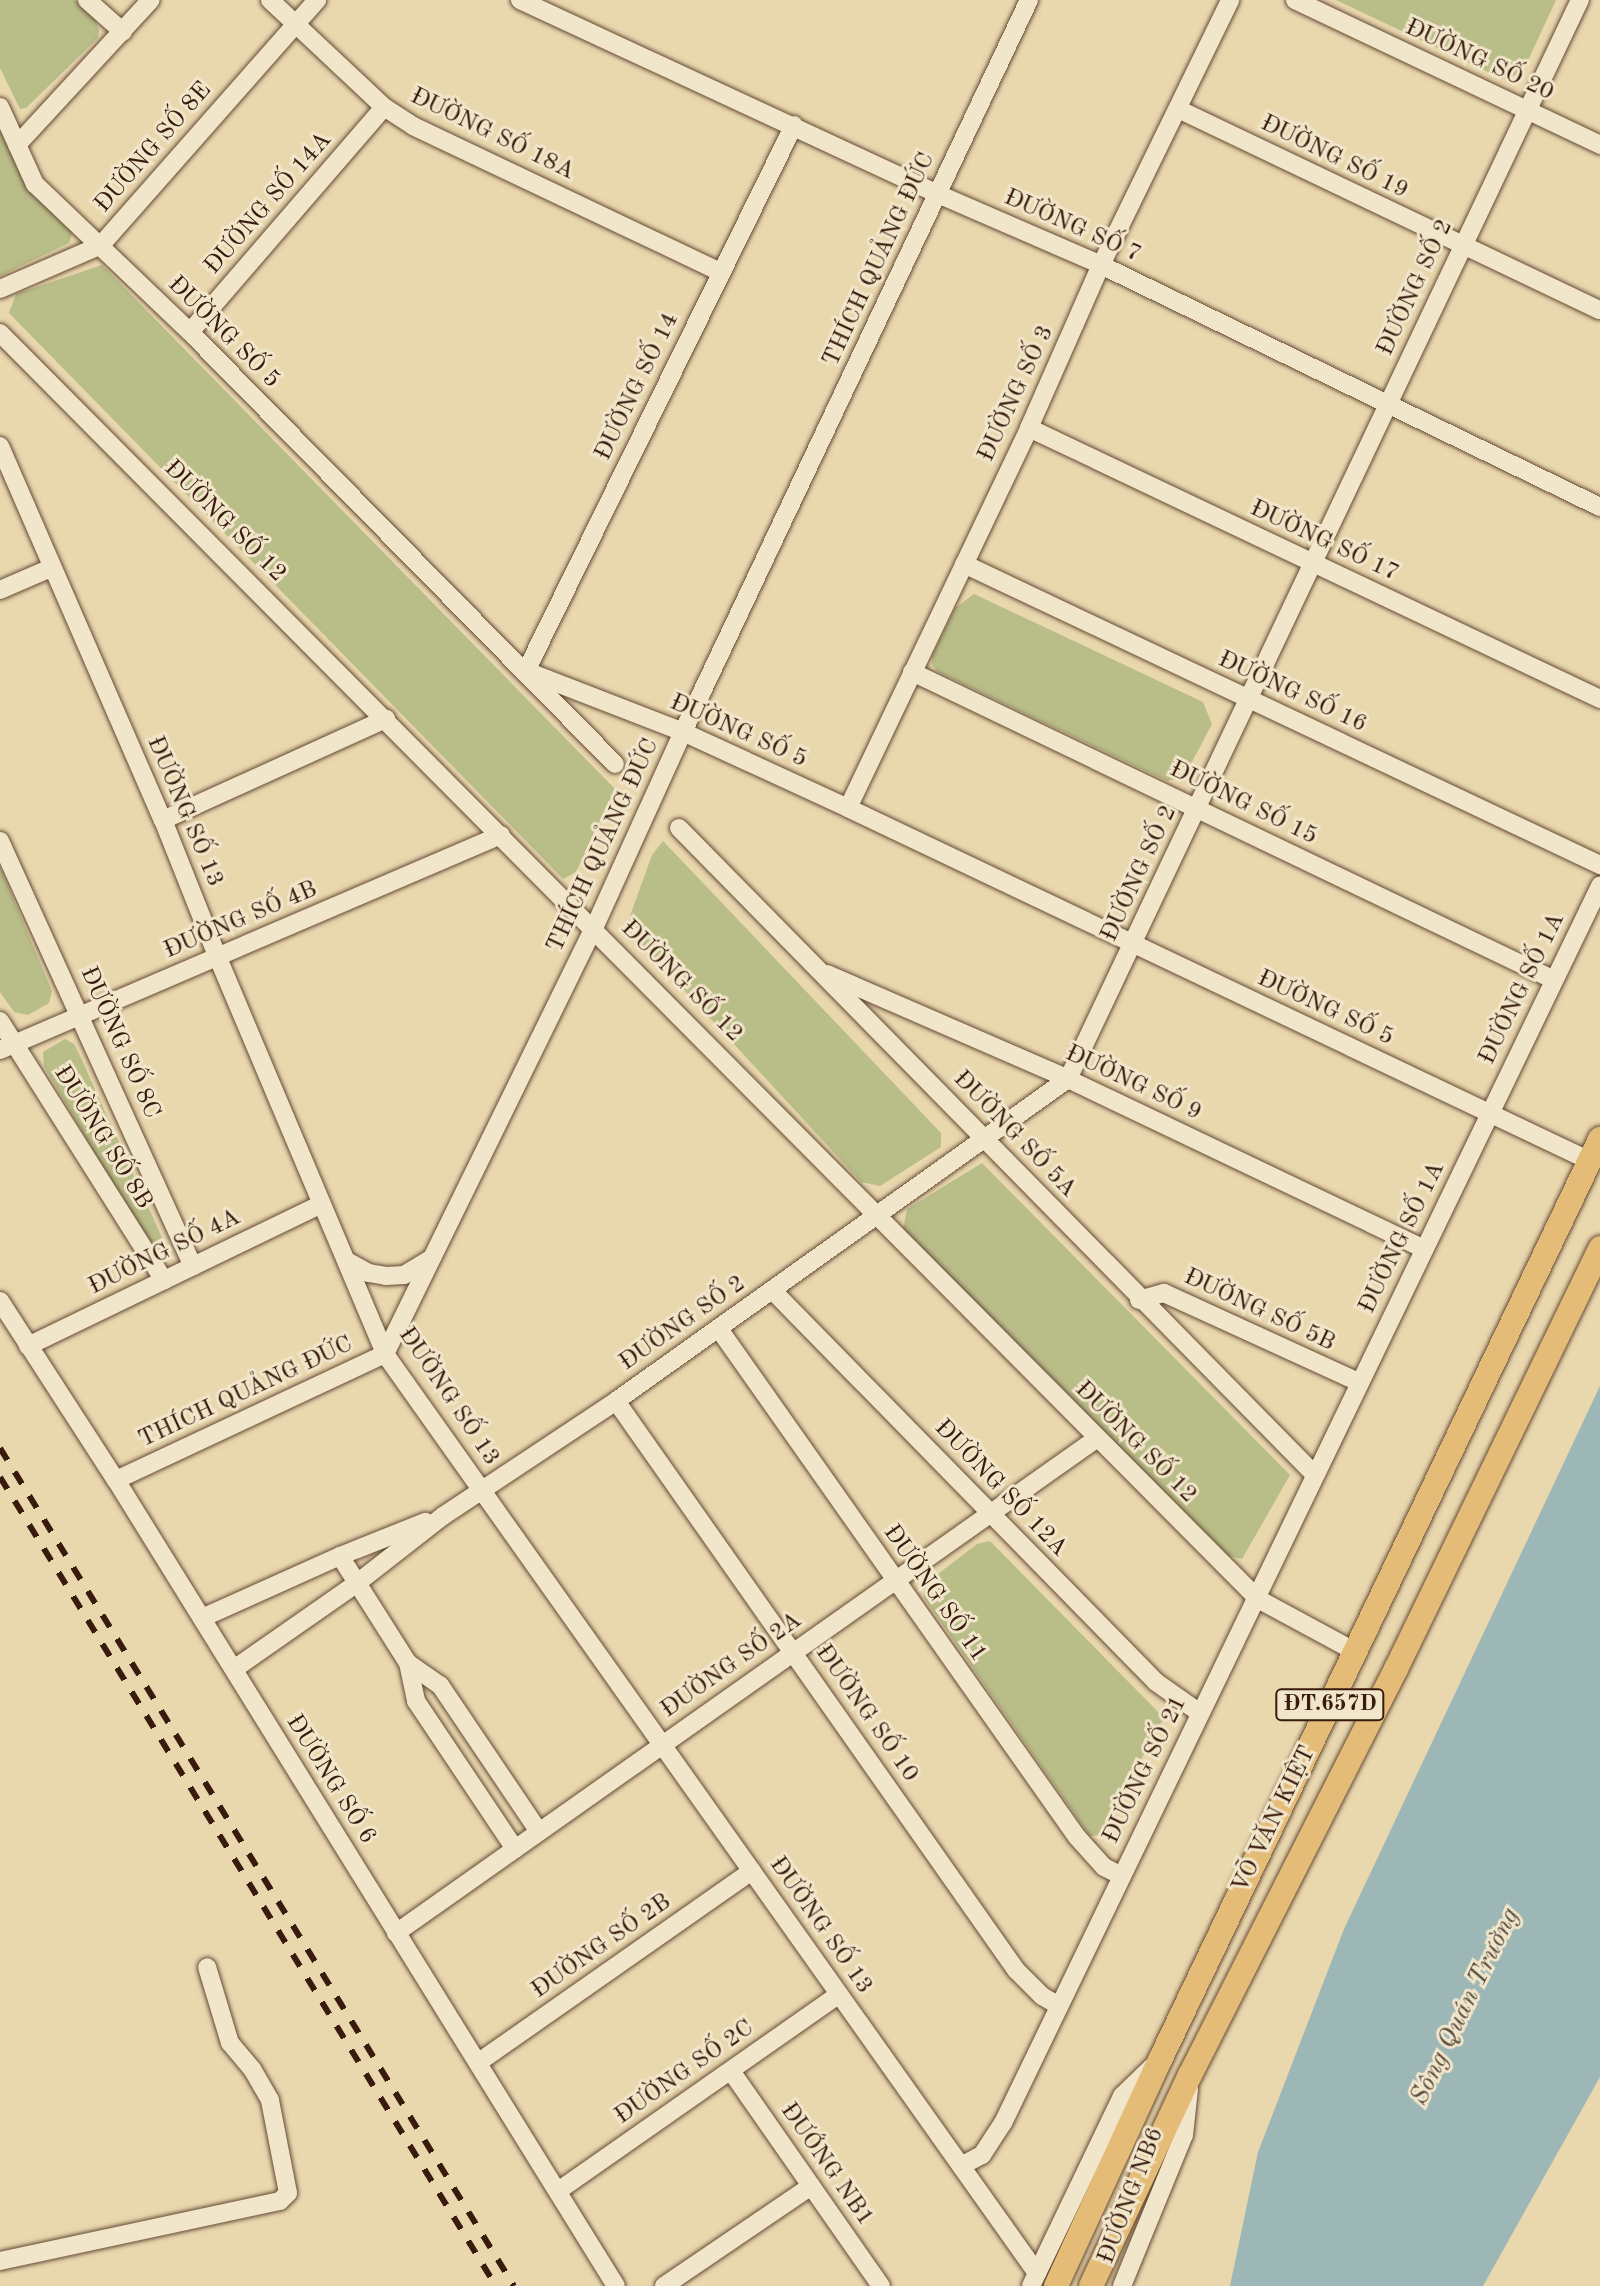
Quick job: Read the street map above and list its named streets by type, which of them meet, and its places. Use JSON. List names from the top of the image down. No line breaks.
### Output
{"streets":{"main road":["ĐT.657D","VÕ VĂN KIỆT"],"street":["ĐƯỜNG SỐ 20","ĐƯỜNG SỐ 18A","ĐƯỜNG SỐ 8E","ĐƯỜNG SỐ 19","ĐƯỜNG SỐ 14A","ĐƯỜNG SỐ 7","THÍCH QUẢNG ĐỨC","ĐƯỜNG SỐ 2","ĐƯỜNG SỐ 5","ĐƯỜNG SỐ 14","ĐƯỜNG SỐ 3","ĐƯỜNG SỐ 12","ĐƯỜNG SỐ 17","ĐƯỜNG SỐ 16","ĐƯỜNG SỐ 15","ĐƯỜNG SỐ 13","ĐƯỜNG SỐ 4B","ĐƯỜNG SỐ 1A","ĐƯỜNG SỐ 8C","ĐƯỜNG SỐ 9","ĐƯỜNG SỐ 5A","ĐƯỜNG SỐ 8B","ĐƯỜNG SỐ 4A","ĐƯỜNG SỐ 5B","ĐƯỜNG SỐ 12A","ĐƯỜNG SỐ 11","ĐƯỜNG SỐ 2A","ĐƯỜNG SỐ 10","ĐƯỜNG SỐ 21","ĐƯỜNG SỐ 6","ĐƯỜNG SỐ 2B","ĐƯỜNG SỐ 2C","ĐƯỚNG NB1","ĐƯỜNG NB6"]},"crossings":[["ĐƯỜNG SỐ 20","ĐƯỜNG SỐ 2"],["ĐƯỜNG SỐ 18A","ĐƯỜNG SỐ 8E"],["ĐƯỜNG SỐ 18A","ĐƯỜNG SỐ 14A"],["ĐƯỜNG SỐ 18A","ĐƯỜNG SỐ 14"],["ĐƯỜNG SỐ 8E","ĐƯỜNG SỐ 5"],["ĐƯỜNG SỐ 19","ĐƯỜNG SỐ 2"],["ĐƯỜNG SỐ 19","ĐƯỜNG SỐ 3"],["ĐƯỜNG SỐ 14A","ĐƯỜNG SỐ 5"],["ĐƯỜNG SỐ 7","THÍCH QUẢNG ĐỨC"],["ĐƯỜNG SỐ 7","ĐƯỜNG SỐ 2"],["ĐƯỜNG SỐ 7","ĐƯỜNG SỐ 14"],["ĐƯỜNG SỐ 7","ĐƯỜNG SỐ 3"],["THÍCH QUẢNG ĐỨC","ĐƯỜNG SỐ 5"],["THÍCH QUẢNG ĐỨC","ĐƯỜNG SỐ 12"],["THÍCH QUẢNG ĐỨC","ĐƯỜNG SỐ 13"],["THÍCH QUẢNG ĐỨC","ĐƯỜNG SỐ 6"],["ĐƯỜNG SỐ 2","ĐƯỜNG SỐ 5"],["ĐƯỜNG SỐ 2","ĐƯỜNG SỐ 12"],["ĐƯỜNG SỐ 2","ĐƯỜNG SỐ 17"],["ĐƯỜNG SỐ 2","ĐƯỜNG SỐ 16"],["ĐƯỜNG SỐ 2","ĐƯỜNG SỐ 15"],["ĐƯỜNG SỐ 2","ĐƯỜNG SỐ 13"],["ĐƯỜNG SỐ 2","ĐƯỜNG SỐ 9"],["ĐƯỜNG SỐ 2","ĐƯỜNG SỐ 5A"],["ĐƯỜNG SỐ 2","ĐƯỜNG SỐ 12A"],["ĐƯỜNG SỐ 2","ĐƯỜNG SỐ 11"],["ĐƯỜNG SỐ 2","ĐƯỜNG SỐ 10"],["ĐƯỜNG SỐ 2","ĐƯỜNG SỐ 6"],["ĐƯỜNG SỐ 5","ĐƯỜNG SỐ 14"],["ĐƯỜNG SỐ 5","ĐƯỜNG SỐ 3"],["ĐƯỜNG SỐ 5","ĐƯỜNG SỐ 1A"],["ĐƯỜNG SỐ 5","VÕ VĂN KIỆT"],["ĐƯỜNG SỐ 3","ĐƯỜNG SỐ 17"],["ĐƯỜNG SỐ 3","ĐƯỜNG SỐ 16"],["ĐƯỜNG SỐ 3","ĐƯỜNG SỐ 15"],["ĐƯỜNG SỐ 12","ĐƯỜNG SỐ 4B"],["ĐƯỜNG SỐ 12","ĐƯỜNG SỐ 2A"],["ĐƯỜNG SỐ 12","ĐƯỜNG SỐ 21"],["ĐƯỜNG SỐ 12","VÕ VĂN KIỆT"],["ĐƯỜNG SỐ 15","ĐƯỜNG SỐ 1A"],["ĐƯỜNG SỐ 13","ĐƯỜNG SỐ 4B"],["ĐƯỜNG SỐ 13","ĐƯỜNG SỐ 4A"],["ĐƯỜNG SỐ 13","ĐƯỜNG SỐ 2A"],["ĐƯỜNG SỐ 13","ĐƯỜNG SỐ 21"],["ĐƯỜNG SỐ 13","VÕ VĂN KIỆT"],["ĐƯỜNG SỐ 13","ĐƯỜNG SỐ 2B"],["ĐƯỜNG SỐ 13","ĐƯỜNG SỐ 2C"],["ĐƯỜNG SỐ 4B","ĐƯỜNG SỐ 8C"],["ĐƯỜNG SỐ 4B","ĐƯỜNG SỐ 8B"],["ĐƯỜNG SỐ 1A","ĐƯỜNG SỐ 9"],["ĐƯỜNG SỐ 1A","ĐƯỜNG SỐ 5B"],["ĐƯỜNG SỐ 1A","ĐƯỜNG SỐ 21"],["ĐƯỜNG SỐ 8C","ĐƯỜNG SỐ 4A"],["ĐƯỜNG SỐ 9","ĐƯỜNG SỐ 5A"],["ĐƯỜNG SỐ 5A","ĐƯỜNG SỐ 5B"],["ĐƯỜNG SỐ 5A","ĐƯỜNG SỐ 21"],["ĐƯỜNG SỐ 8B","ĐƯỜNG SỐ 4A"],["ĐƯỜNG SỐ 4A","ĐƯỜNG SỐ 6"],["ĐƯỜNG SỐ 5B","ĐƯỜNG SỐ 21"],["ĐƯỜNG SỐ 12A","ĐƯỜNG SỐ 2A"],["ĐƯỜNG SỐ 12A","ĐƯỜNG SỐ 21"],["ĐƯỜNG SỐ 11","ĐƯỜNG SỐ 2A"],["ĐƯỜNG SỐ 11","ĐƯỜNG SỐ 21"],["ĐƯỜNG SỐ 2A","ĐƯỜNG SỐ 10"],["ĐƯỜNG SỐ 2A","ĐƯỜNG SỐ 6"],["ĐƯỜNG SỐ 10","ĐƯỜNG SỐ 21"],["ĐƯỜNG SỐ 6","ĐƯỜNG SỐ 2B"],["ĐƯỜNG SỐ 6","ĐƯỜNG SỐ 2C"],["VÕ VĂN KIỆT","ĐƯỜNG NB6"],["ĐƯỜNG SỐ 2C","ĐƯỚNG NB1"]],"water":["Sông Quán Trường"]}
